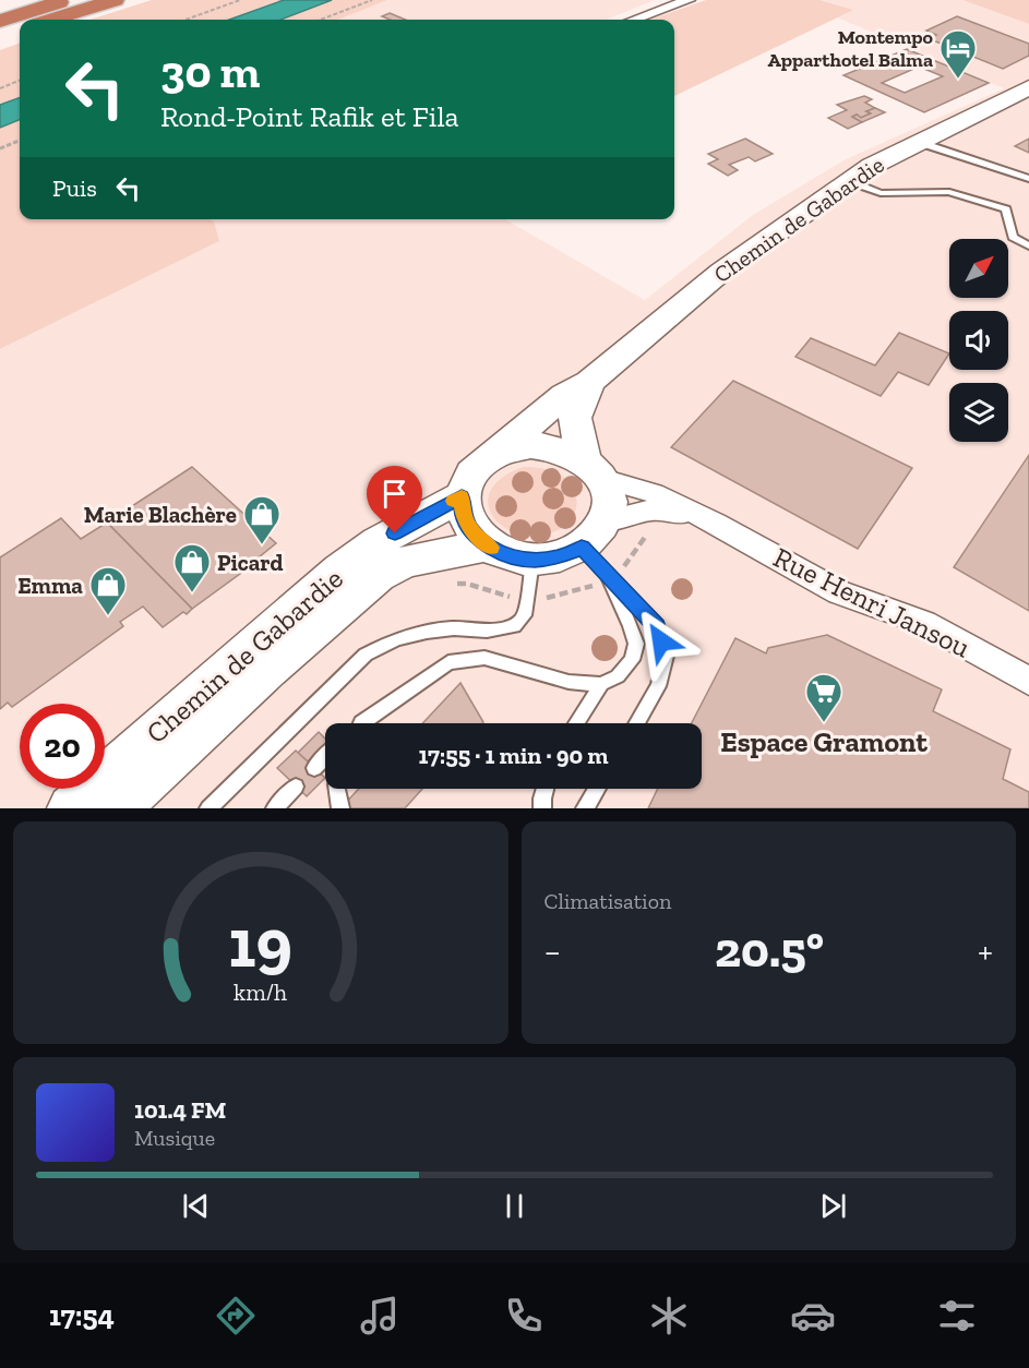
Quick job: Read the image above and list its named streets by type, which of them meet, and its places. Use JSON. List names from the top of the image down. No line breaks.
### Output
{"streets":{"street":["Chemin de Gabardie","Rue Henri Jansou"]},"crossings":[["Chemin de Gabardie","Rue Henri Jansou"]],"places":{"hotel":["Montempo Apparthotel Balma"],"shop":["Marie Blachère","Picard","Emma"],"supermarket":["Espace Gramont"]},"north":"top right","page":{"turn":["30 m","Rond-Point Rafik et Fila"],"then":"Puis","limit":"20","trip":"17:55 · 1 min · 90 m","tile":"Climatisation","heat":["−","20.5°","+"],"song":["101.4 FM","Musique"],"tabs":"17:54","gauge":["19","km/h"]}}
